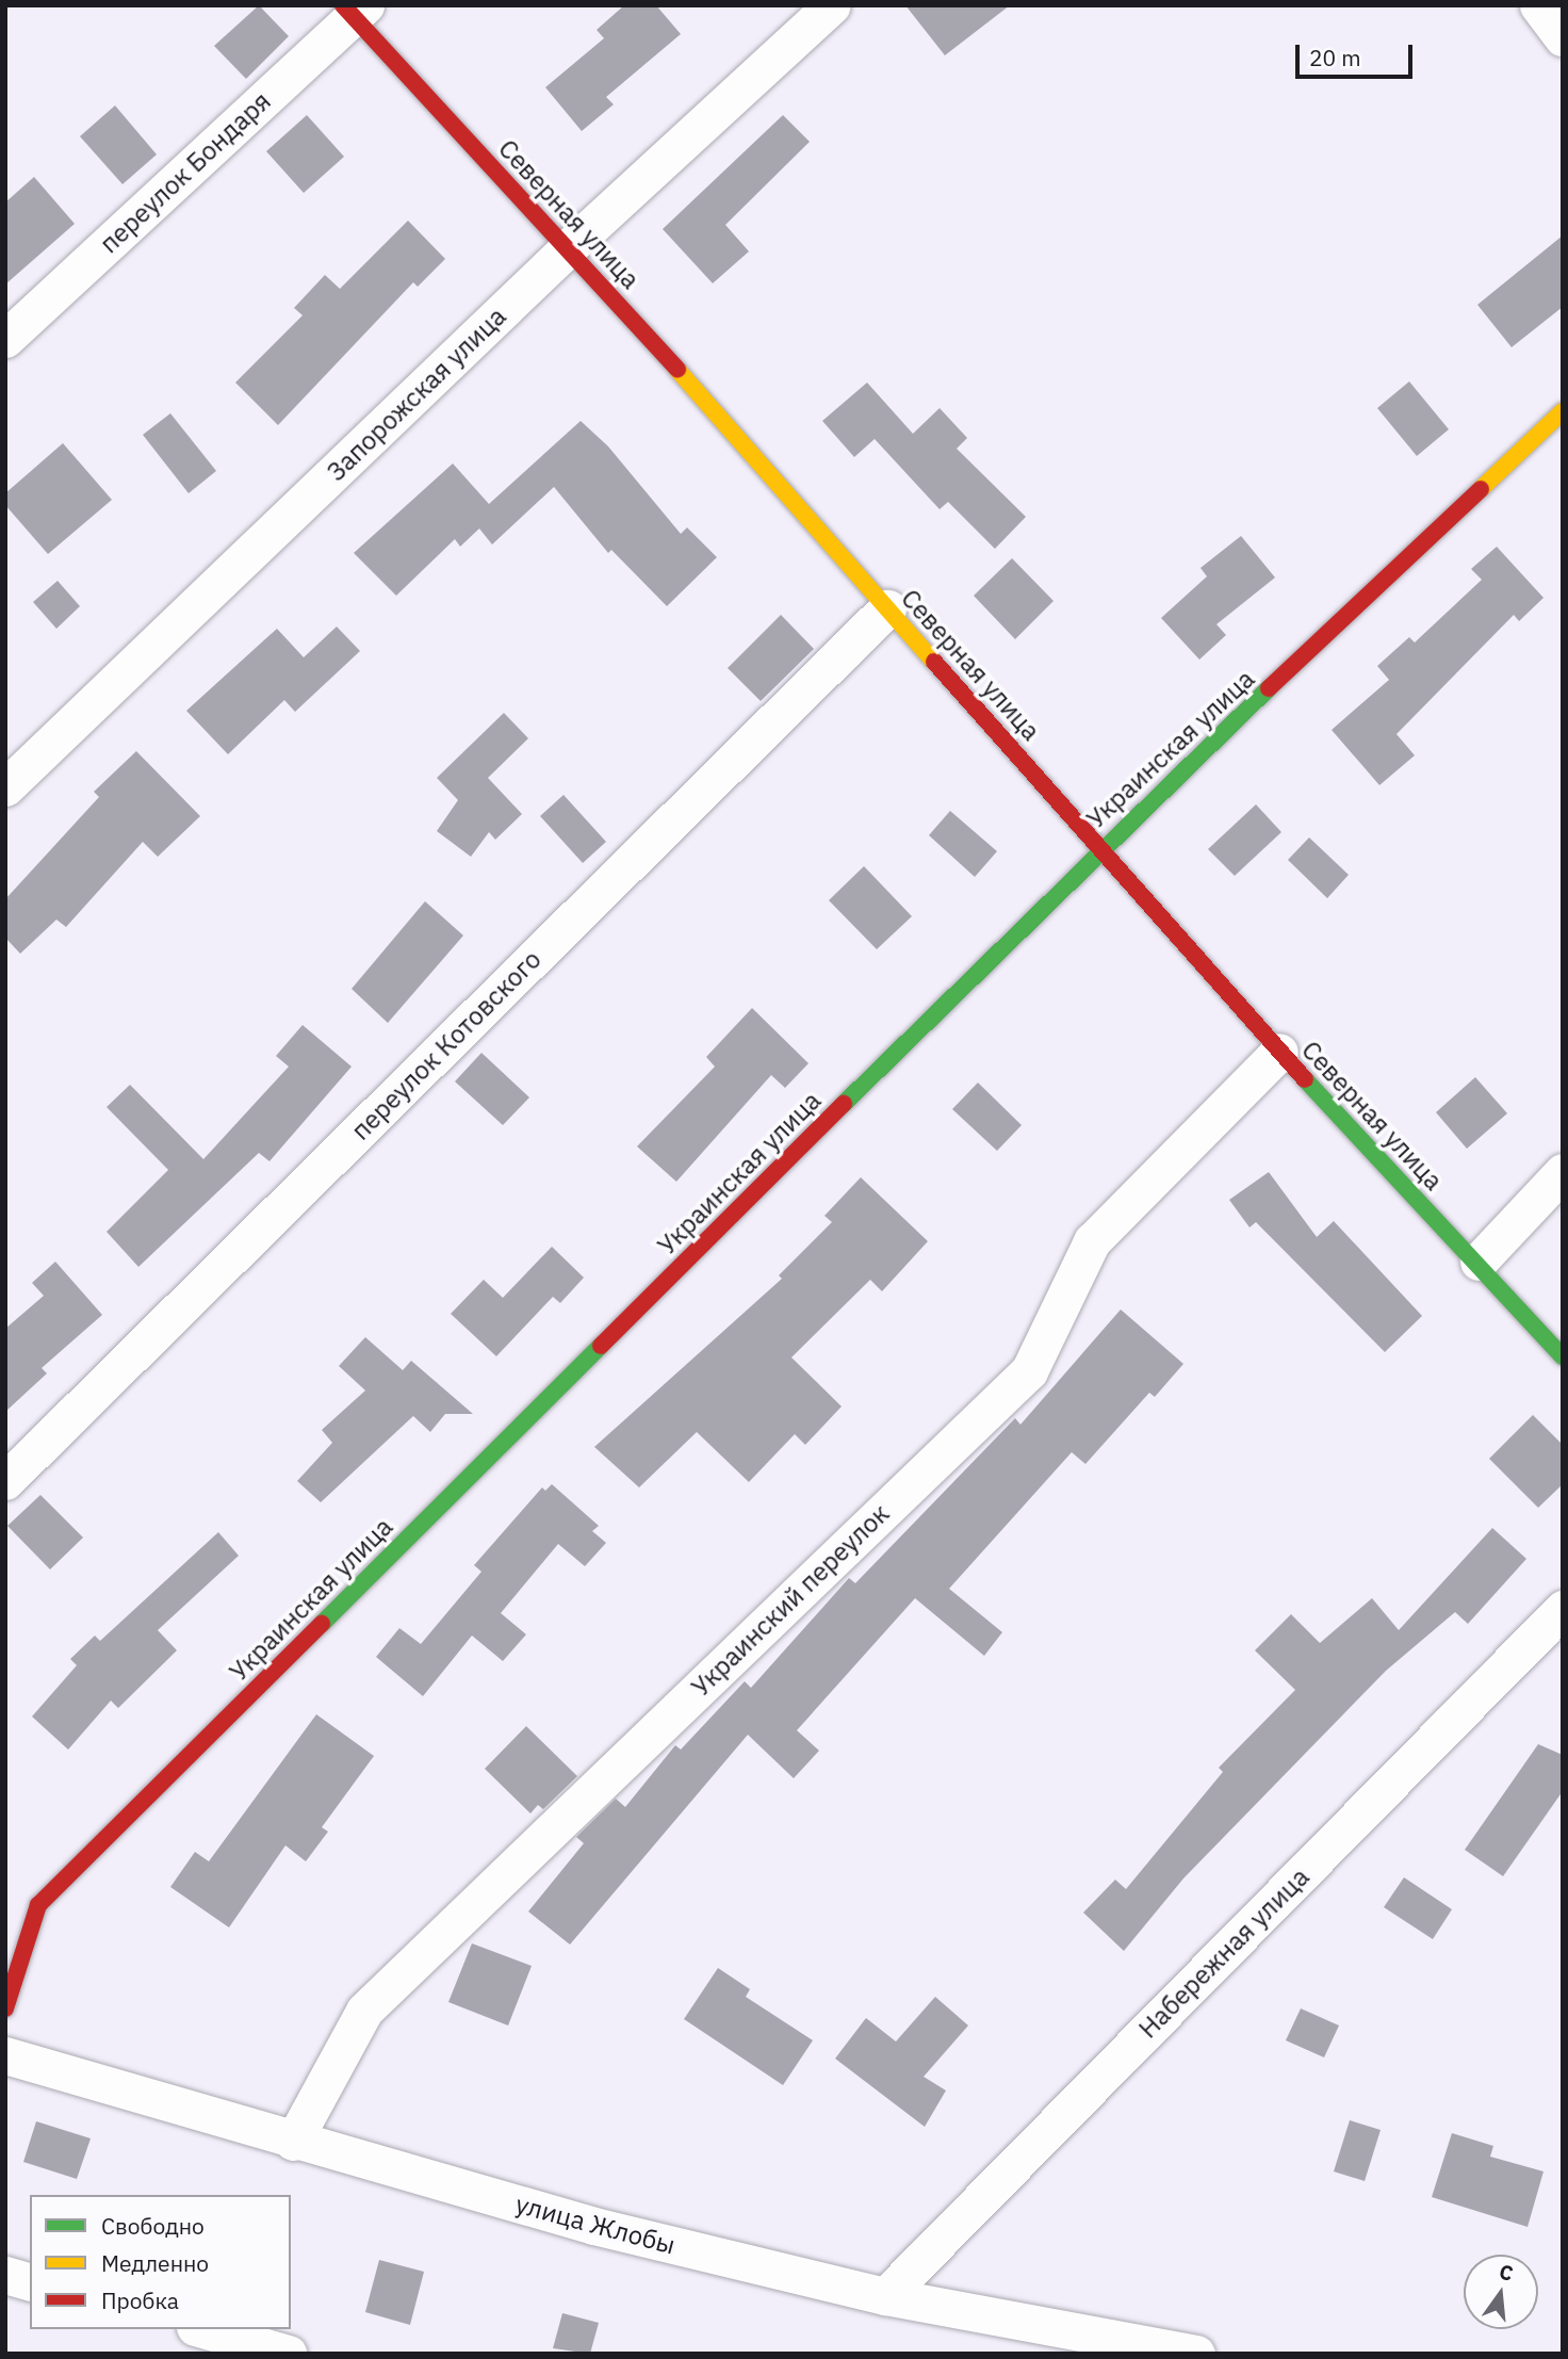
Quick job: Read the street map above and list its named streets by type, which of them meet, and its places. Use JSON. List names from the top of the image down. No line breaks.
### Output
{"streets":{"street":["переулок Бондаря","Северная улица","Запорожская улица","Украинская улица","переулок Котовского","Украинский переулок","Набережная улица","улица Жлобы"]},"crossings":[["переулок Бондаря","Северная улица"],["Северная улица","Запорожская улица"],["Северная улица","Украинская улица"],["Северная улица","переулок Котовского"],["Северная улица","Украинский переулок"],["Украинский переулок","улица Жлобы"],["Набережная улица","улица Жлобы"]],"legend":["Свободно","Медленно","Пробка"],"scale_bar":"20 m","north":"top"}
